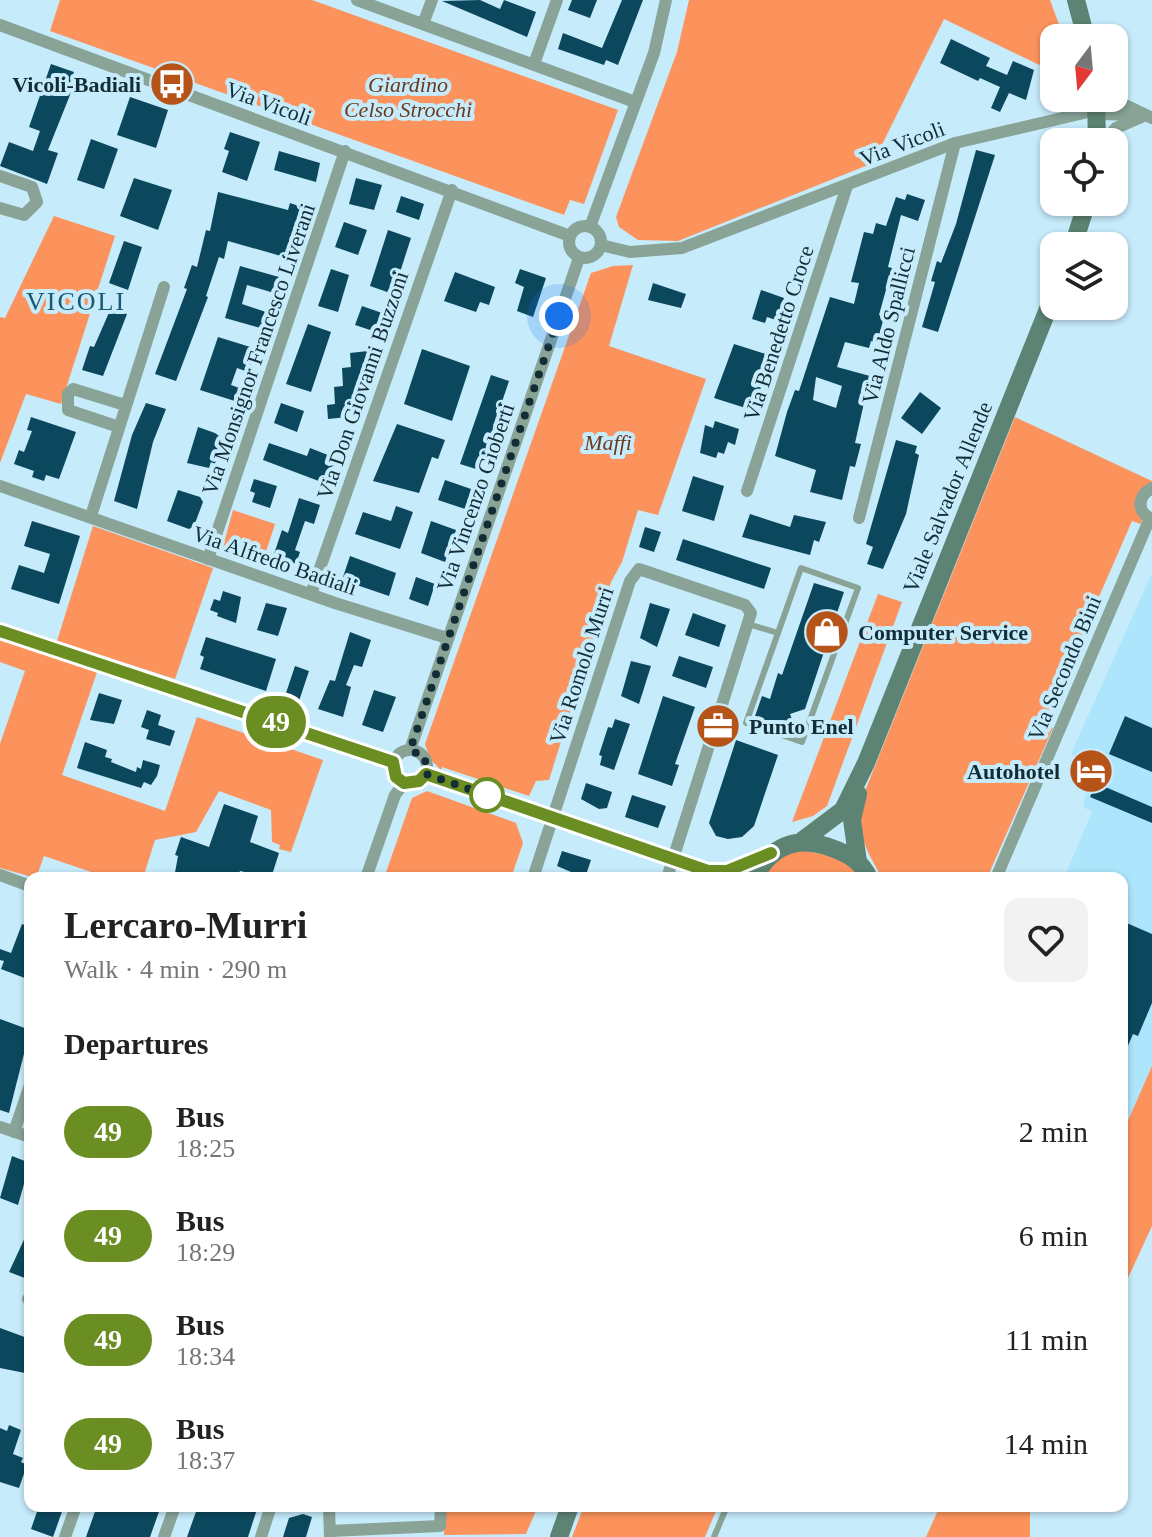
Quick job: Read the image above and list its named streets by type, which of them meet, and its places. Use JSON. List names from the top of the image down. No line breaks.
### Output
{"streets":{"main road":["Viale Salvador Allende"],"street":["Via Vicoli","Via Aldo Spallicci","Via Benedetto Croce","Via Monsignor Francesco Liverani","Via Don Giovanni Buzzoni","Via Vincenzo Gioberti","Via Alfredo Badiali","Via Romolo Murri","Via Secondo Bini"]},"crossings":[["Via Vicoli","Via Aldo Spallicci"],["Via Vicoli","Via Benedetto Croce"],["Via Vicoli","Via Monsignor Francesco Liverani"],["Via Vicoli","Via Don Giovanni Buzzoni"],["Via Vicoli","Via Vincenzo Gioberti"],["Via Monsignor Francesco Liverani","Via Alfredo Badiali"],["Via Don Giovanni Buzzoni","Via Alfredo Badiali"],["Via Vincenzo Gioberti","Via Alfredo Badiali"]],"districts":["VICOLI"],"parks":["Giardino Celso Strocchi","Maffi"],"places":{"bus stop":["Vicoli-Badiali"],"shop":["Computer Service"],"office":["Punto Enel"],"hotel":["Autohotel"]},"lines":["bus line 49"],"north":"bottom","page":{"on_map":"49","heading":[["Lercaro-Murri","Walk · 4 min · 290 m"],"Departures"],"list":[{"mark":"49","name":"Bus","note":"18:25","value":"2 min"},{"mark":"49","name":"Bus","note":"18:29","value":"6 min"},{"mark":"49","name":"Bus","note":"18:34","value":"11 min"},{"mark":"49","name":"Bus","note":"18:37","value":"14 min"}]}}
